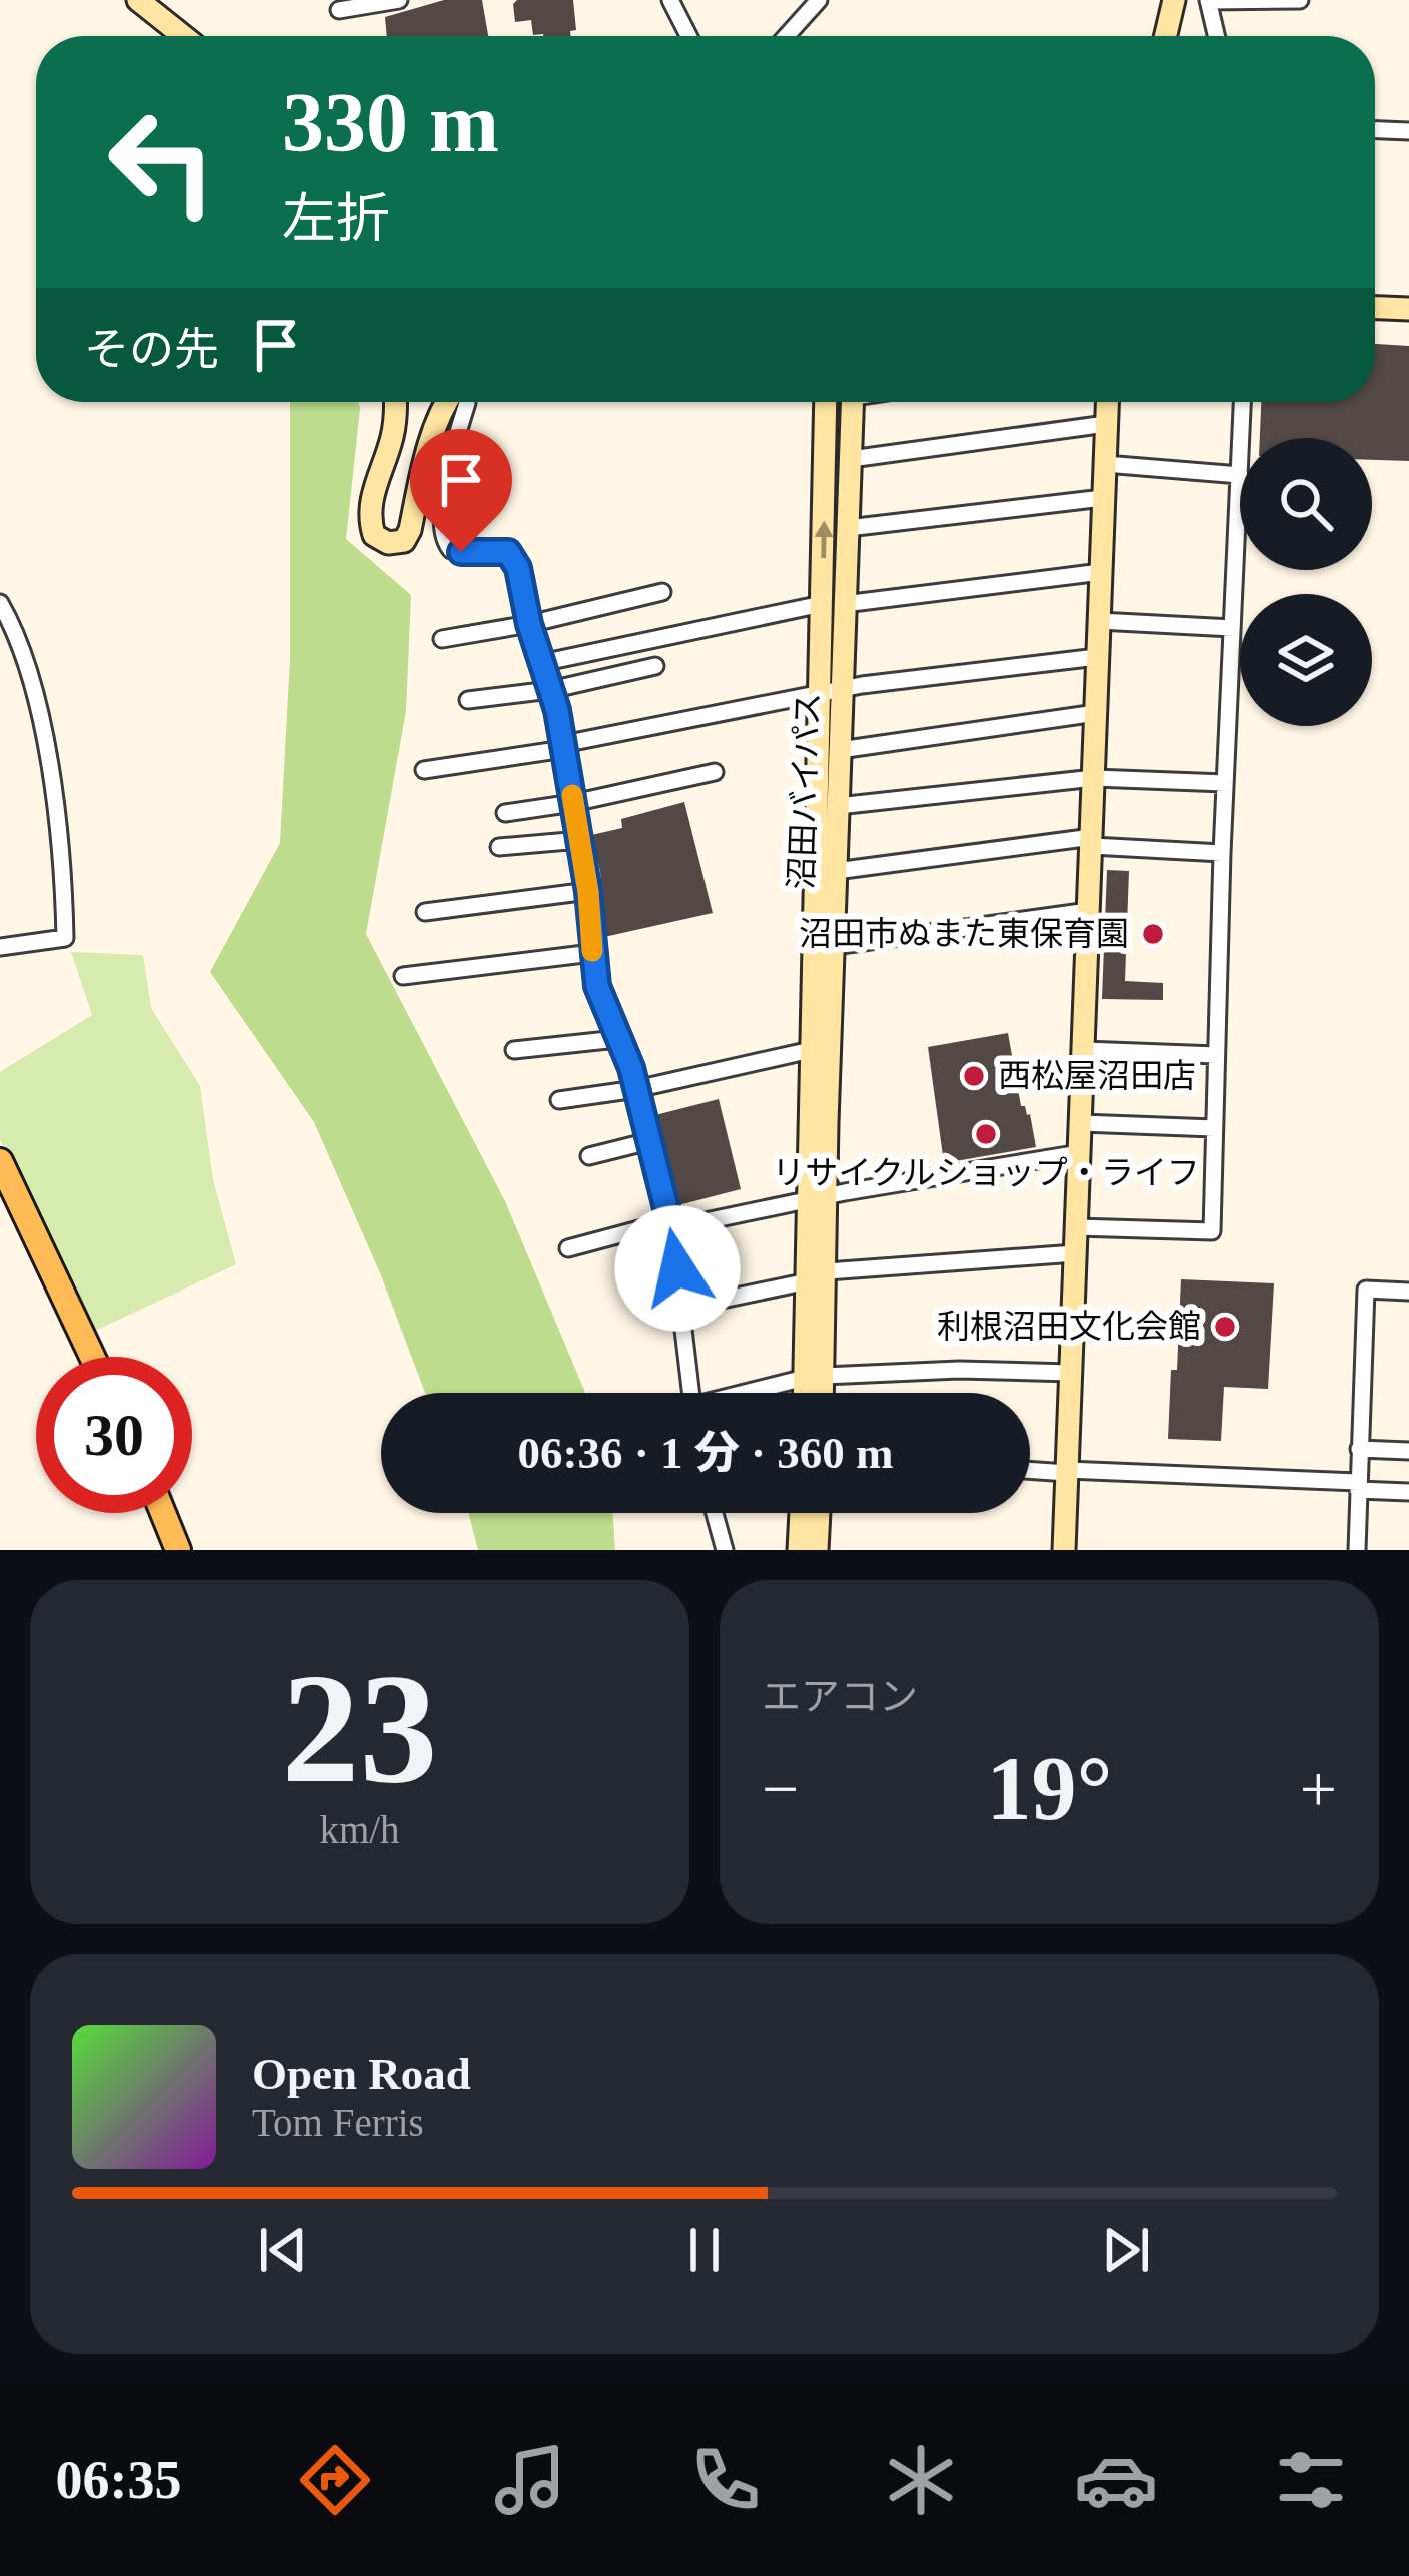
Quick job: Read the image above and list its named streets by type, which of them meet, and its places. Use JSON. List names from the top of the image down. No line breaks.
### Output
{"streets":{"street":["沼田バイパス"]},"places":["沼田市ぬまた東保育園","西松屋沼田店","リサイクルショップ・ライフ","利根沼田文化会館"],"page":{"turn":["330 m","左折"],"then":"その先","limit":"30","trip":"06:36 · 1 分 · 360 m","tile":[["23","km/h"],"エアコン"],"heat":["−","19°","+"],"song":["Open Road","Tom Ferris"],"tabs":"06:35"}}
